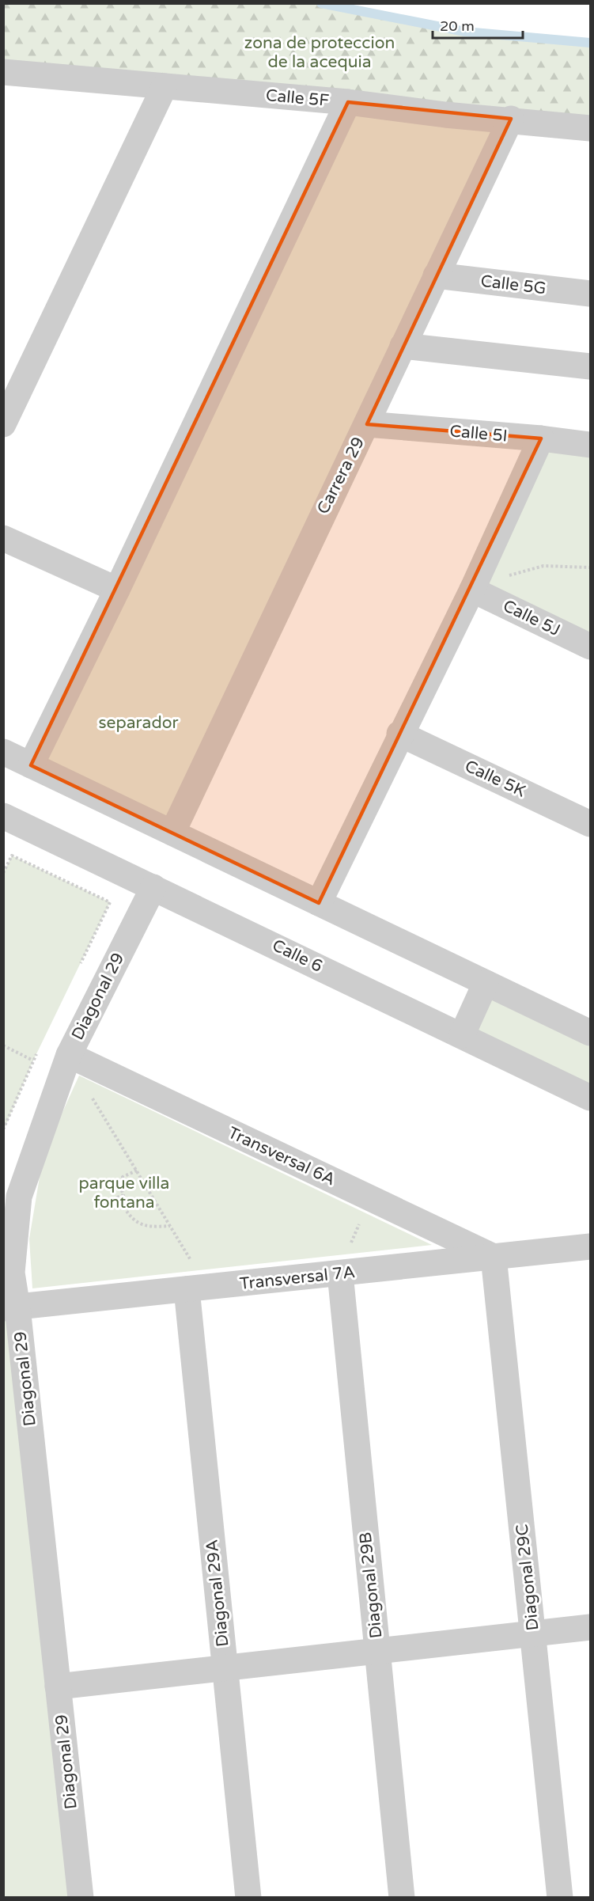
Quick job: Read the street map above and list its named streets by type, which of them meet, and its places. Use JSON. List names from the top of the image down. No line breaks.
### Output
{"streets":{"street":["Calle 5F","Calle 5G","Calle 5I","Carrera 29","Calle 5J","Calle 5K","Calle 6","Diagonal 29","Transversal 6A","Transversal 7A","Diagonal 29C","Diagonal 29B","Diagonal 29A"]},"crossings":[["Calle 5F","Carrera 29"],["Calle 5G","Carrera 29"],["Calle 5I","Carrera 29"],["Calle 6","Diagonal 29"],["Diagonal 29","Transversal 6A"],["Diagonal 29","Transversal 7A"],["Transversal 6A","Transversal 7A"],["Transversal 6A","Diagonal 29C"],["Transversal 7A","Diagonal 29C"],["Transversal 7A","Diagonal 29B"],["Transversal 7A","Diagonal 29A"]],"parks":["zona de proteccion de la acequia","separador","parque villa fontana"],"scale_bar":"20 m"}
